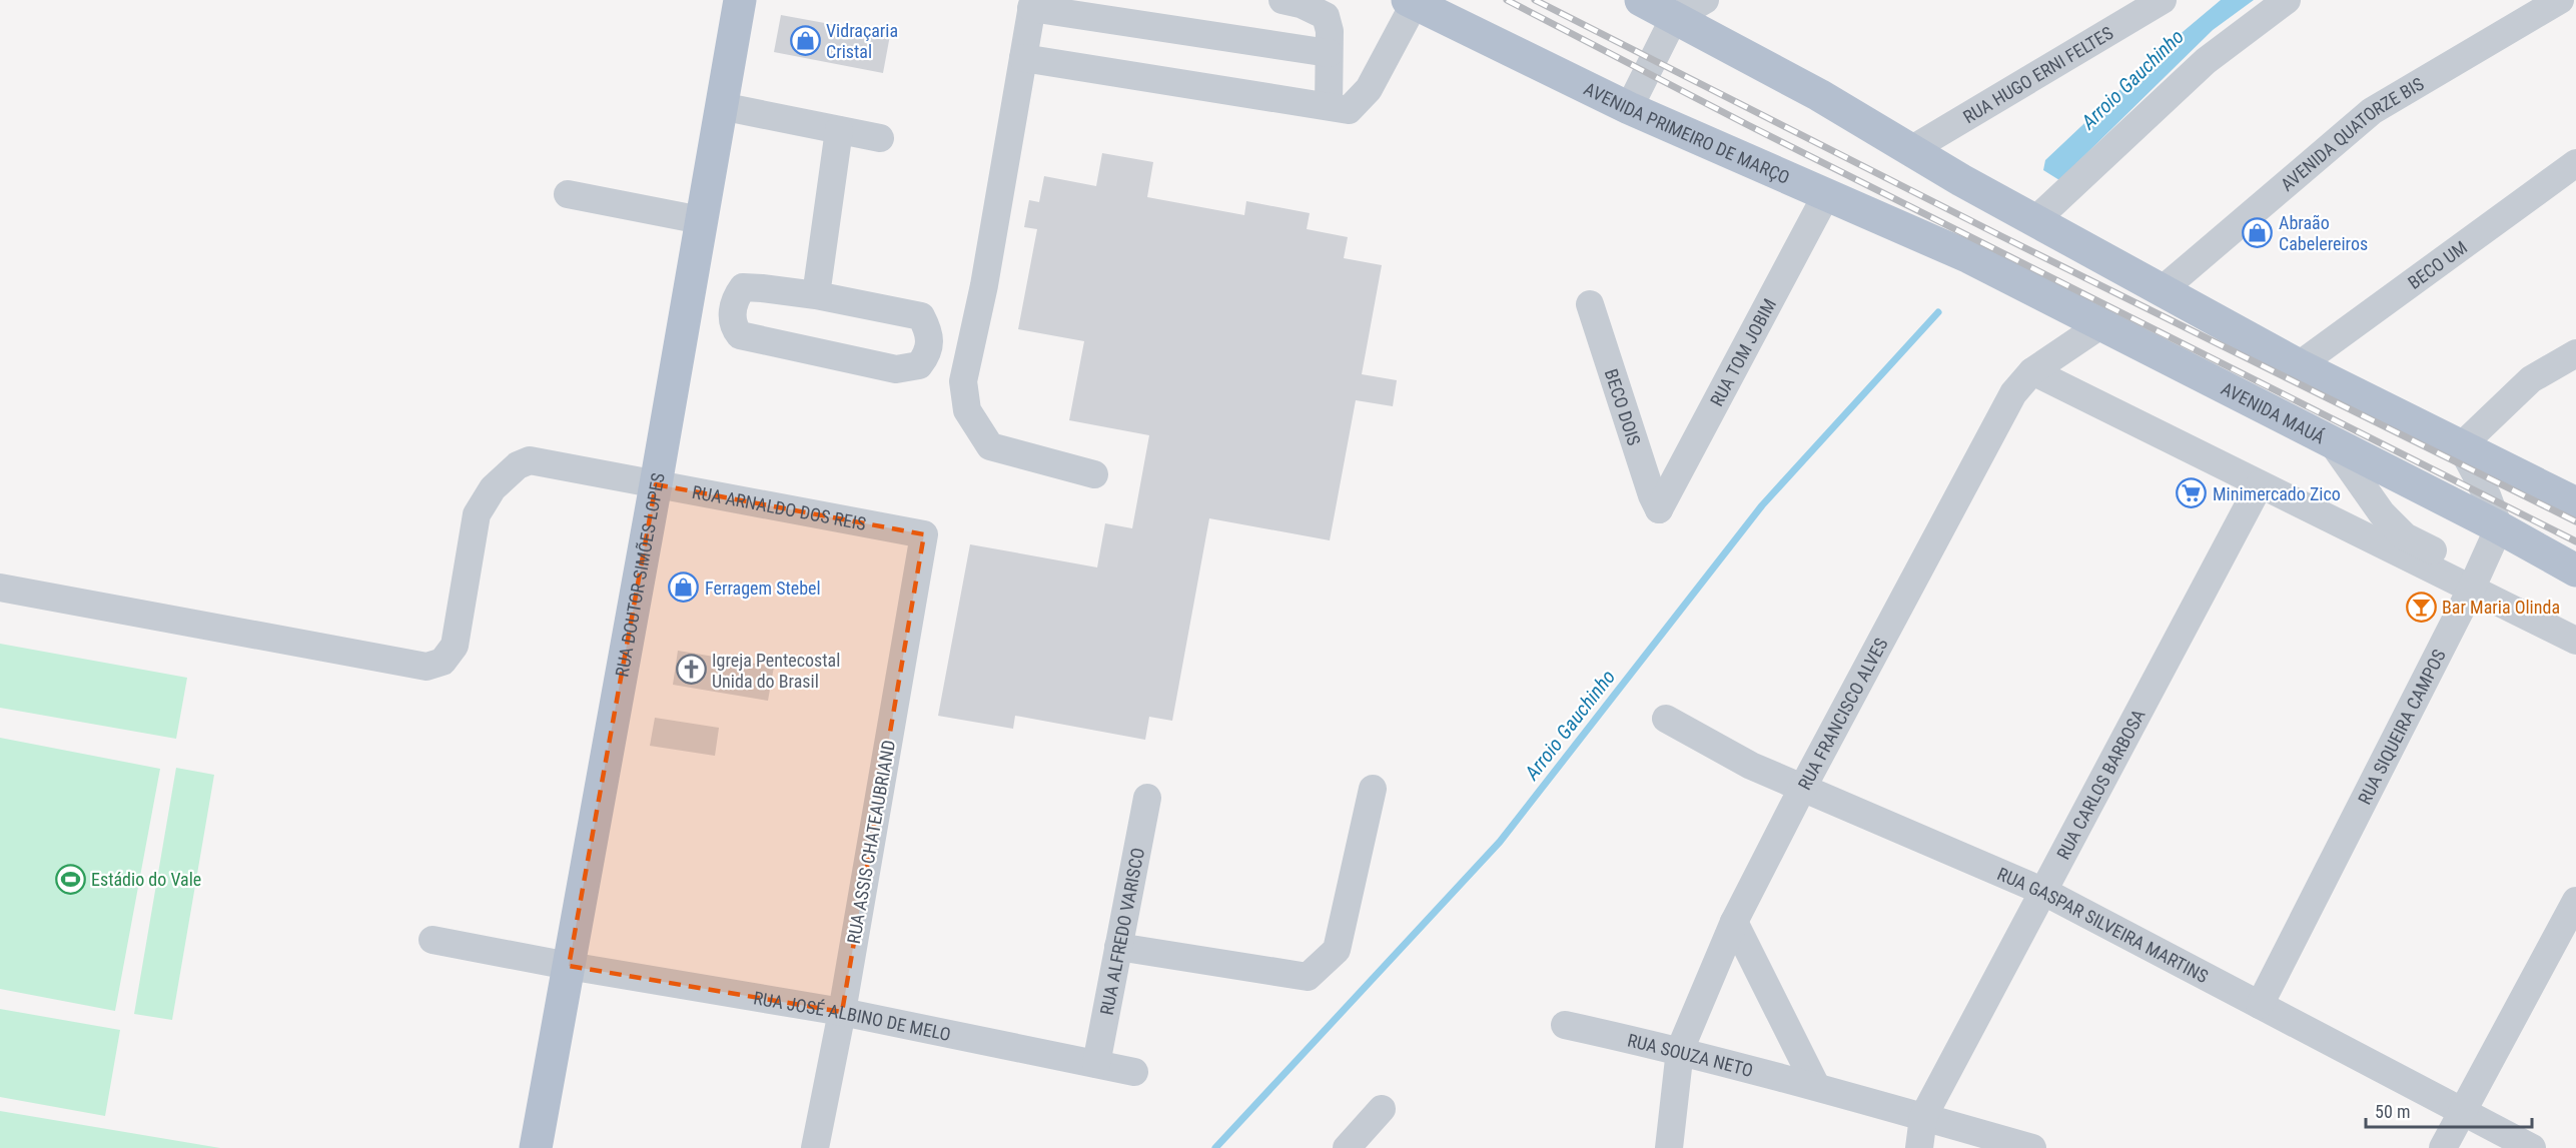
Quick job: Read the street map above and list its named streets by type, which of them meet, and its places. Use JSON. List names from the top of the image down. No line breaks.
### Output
{"streets":{"main road":["AVENIDA PRIMEIRO DE MARÇO","AVENIDA MAUÁ","RUA DOUTOR SIMÕES LOPES"],"street":["RUA HUGO ERNI FELTES","AVENIDA QUATORZE BIS","BECO UM","RUA TOM JOBIM","BECO DOIS","RUA ARNALDO DOS REIS","RUA FRANCISCO ALVES","RUA SIQUEIRA CAMPOS","RUA CARLOS BARBOSA","RUA ASSIS CHATEAUBRIAND","RUA GASPAR SILVEIRA MARTINS","RUA ALFREDO VARISCO","RUA JOSÉ ALBINO DE MELO","RUA SOUZA NETO"]},"crossings":[["AVENIDA PRIMEIRO DE MARÇO","RUA TOM JOBIM"],["AVENIDA PRIMEIRO DE MARÇO","AVENIDA MAUÁ"],["RUA TOM JOBIM","BECO DOIS"],["AVENIDA MAUÁ","RUA FRANCISCO ALVES"],["AVENIDA MAUÁ","RUA SIQUEIRA CAMPOS"],["RUA ARNALDO DOS REIS","RUA DOUTOR SIMÕES LOPES"],["RUA ARNALDO DOS REIS","RUA ASSIS CHATEAUBRIAND"],["RUA DOUTOR SIMÕES LOPES","RUA JOSÉ ALBINO DE MELO"],["RUA FRANCISCO ALVES","RUA GASPAR SILVEIRA MARTINS"],["RUA FRANCISCO ALVES","RUA SOUZA NETO"],["RUA SIQUEIRA CAMPOS","RUA GASPAR SILVEIRA MARTINS"],["RUA CARLOS BARBOSA","RUA GASPAR SILVEIRA MARTINS"],["RUA CARLOS BARBOSA","RUA SOUZA NETO"],["RUA ASSIS CHATEAUBRIAND","RUA JOSÉ ALBINO DE MELO"],["RUA ALFREDO VARISCO","RUA JOSÉ ALBINO DE MELO"]],"water":["Arroio Gauchinho"],"places":{"shop":["Vidraçaria Cristal","Abraão Cabelereiros","Ferragem Stebel"],"supermarket":["Minimercado Zico"],"bar":["Bar Maria Olinda"],"church":["Igreja Pentecostal Unida do Brasil"],"sports":["Estádio do Vale"]},"scale_bar":"50 m"}
